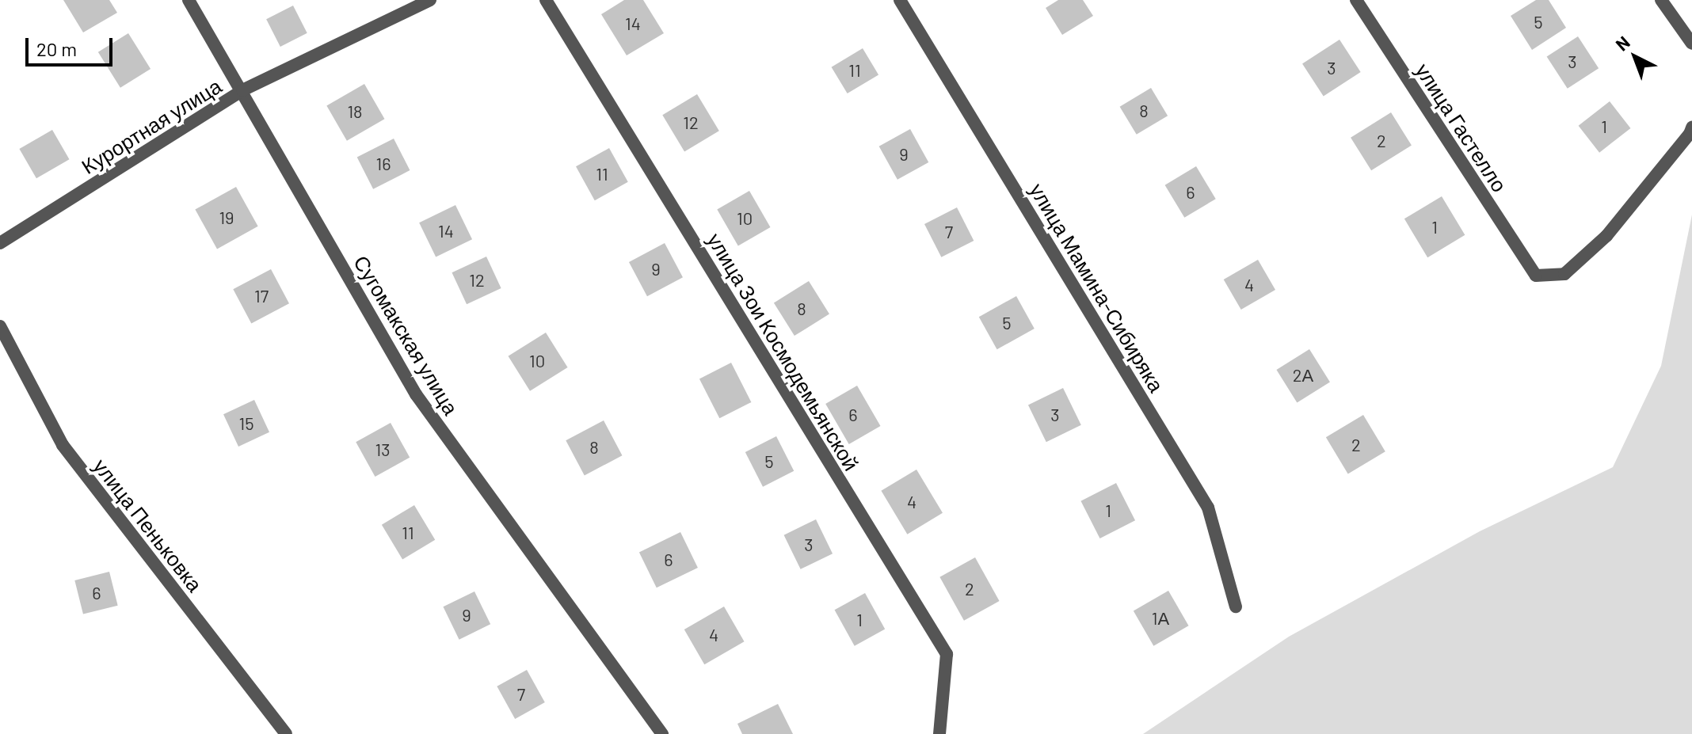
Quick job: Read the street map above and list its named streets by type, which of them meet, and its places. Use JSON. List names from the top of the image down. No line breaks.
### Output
{"streets":{"street":["Курортная улица","улица Гастелло","улица Мамина-Сибиряка","Сугомакская улица","улица Зои Космодемьянской","улица Пеньковка"]},"crossings":[["Курортная улица","Сугомакская улица"]],"house_numbers":["5","14","3","3","11","8","18","12","1","2","9","16","11","6","19","10","1","14","7","9","12","4","17","8","5","10","2А","6","3","15","2","8","13","5","4","1","11","3","6","2","6","9","1А","1","4","7"],"scale_bar":"20 m","north":"top left"}
